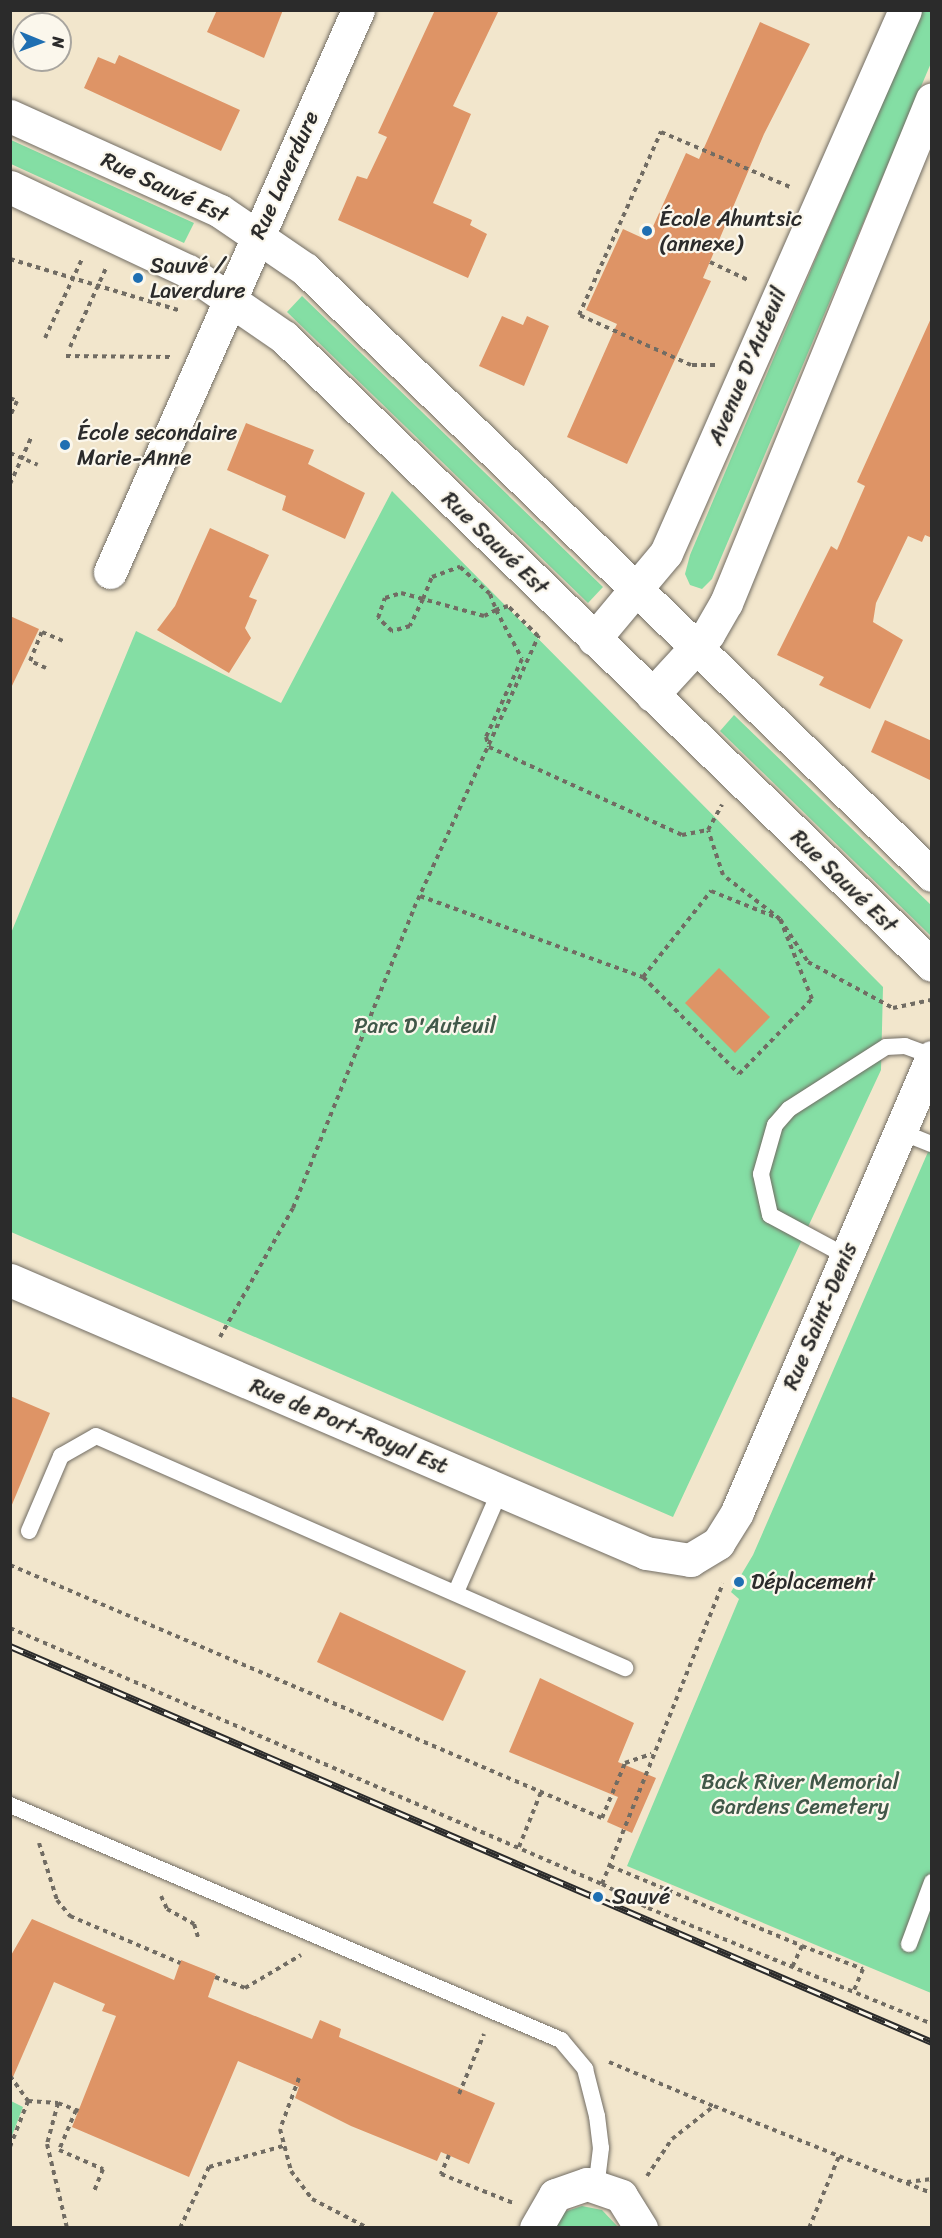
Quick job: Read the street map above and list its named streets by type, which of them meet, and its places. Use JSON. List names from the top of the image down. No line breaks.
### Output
{"streets":{"street":["Rue Laverdure","Rue Sauvé Est","Avenue D'Auteuil","Rue Saint-Denis","Rue de Port-Royal Est"]},"crossings":[["Rue Laverdure","Rue Sauvé Est"],["Rue Sauvé Est","Avenue D'Auteuil"],["Rue Saint-Denis","Rue de Port-Royal Est"]],"parks":["Parc D'Auteuil","Back River Memorial Gardens Cemetery"],"places":["École Ahuntsic (annexe)","Sauvé / Laverdure","École secondaire Marie-Anne","Déplacement","Sauvé"],"north":"right"}
